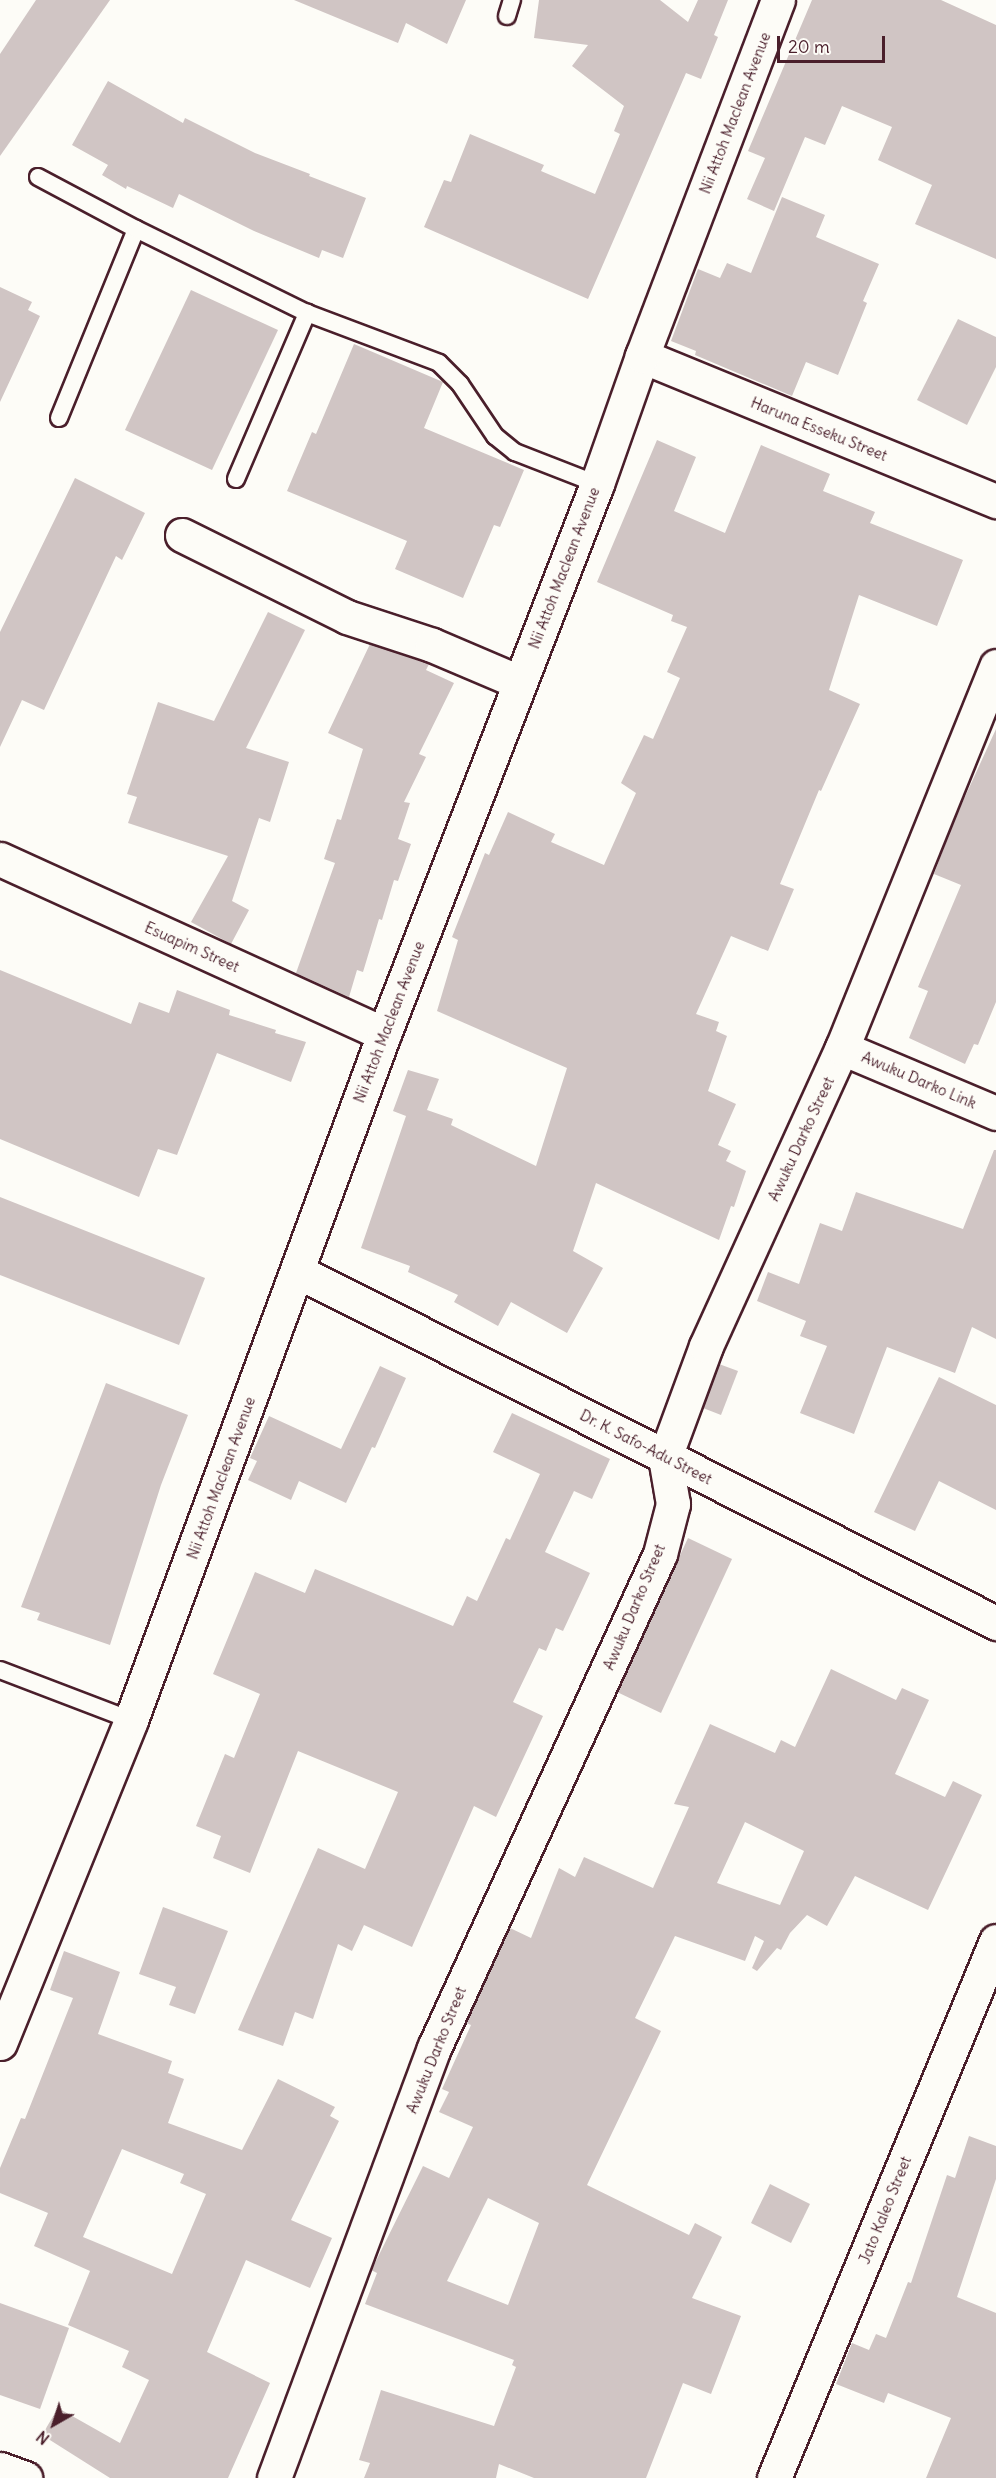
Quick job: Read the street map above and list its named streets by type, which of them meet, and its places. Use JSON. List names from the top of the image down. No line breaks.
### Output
{"streets":{"street":["Nii Attoh Maclean Avenue","Haruna Esseku Street","Esuapim Street","Awuku Darko Link","Awuku Darko Street","Dr. K. Safo-Adu Street","Jato Kaleo Street"]},"crossings":[["Nii Attoh Maclean Avenue","Haruna Esseku Street"],["Nii Attoh Maclean Avenue","Esuapim Street"],["Nii Attoh Maclean Avenue","Dr. K. Safo-Adu Street"],["Awuku Darko Link","Awuku Darko Street"],["Awuku Darko Street","Dr. K. Safo-Adu Street"]],"scale_bar":"20 m","north":"bottom left"}
